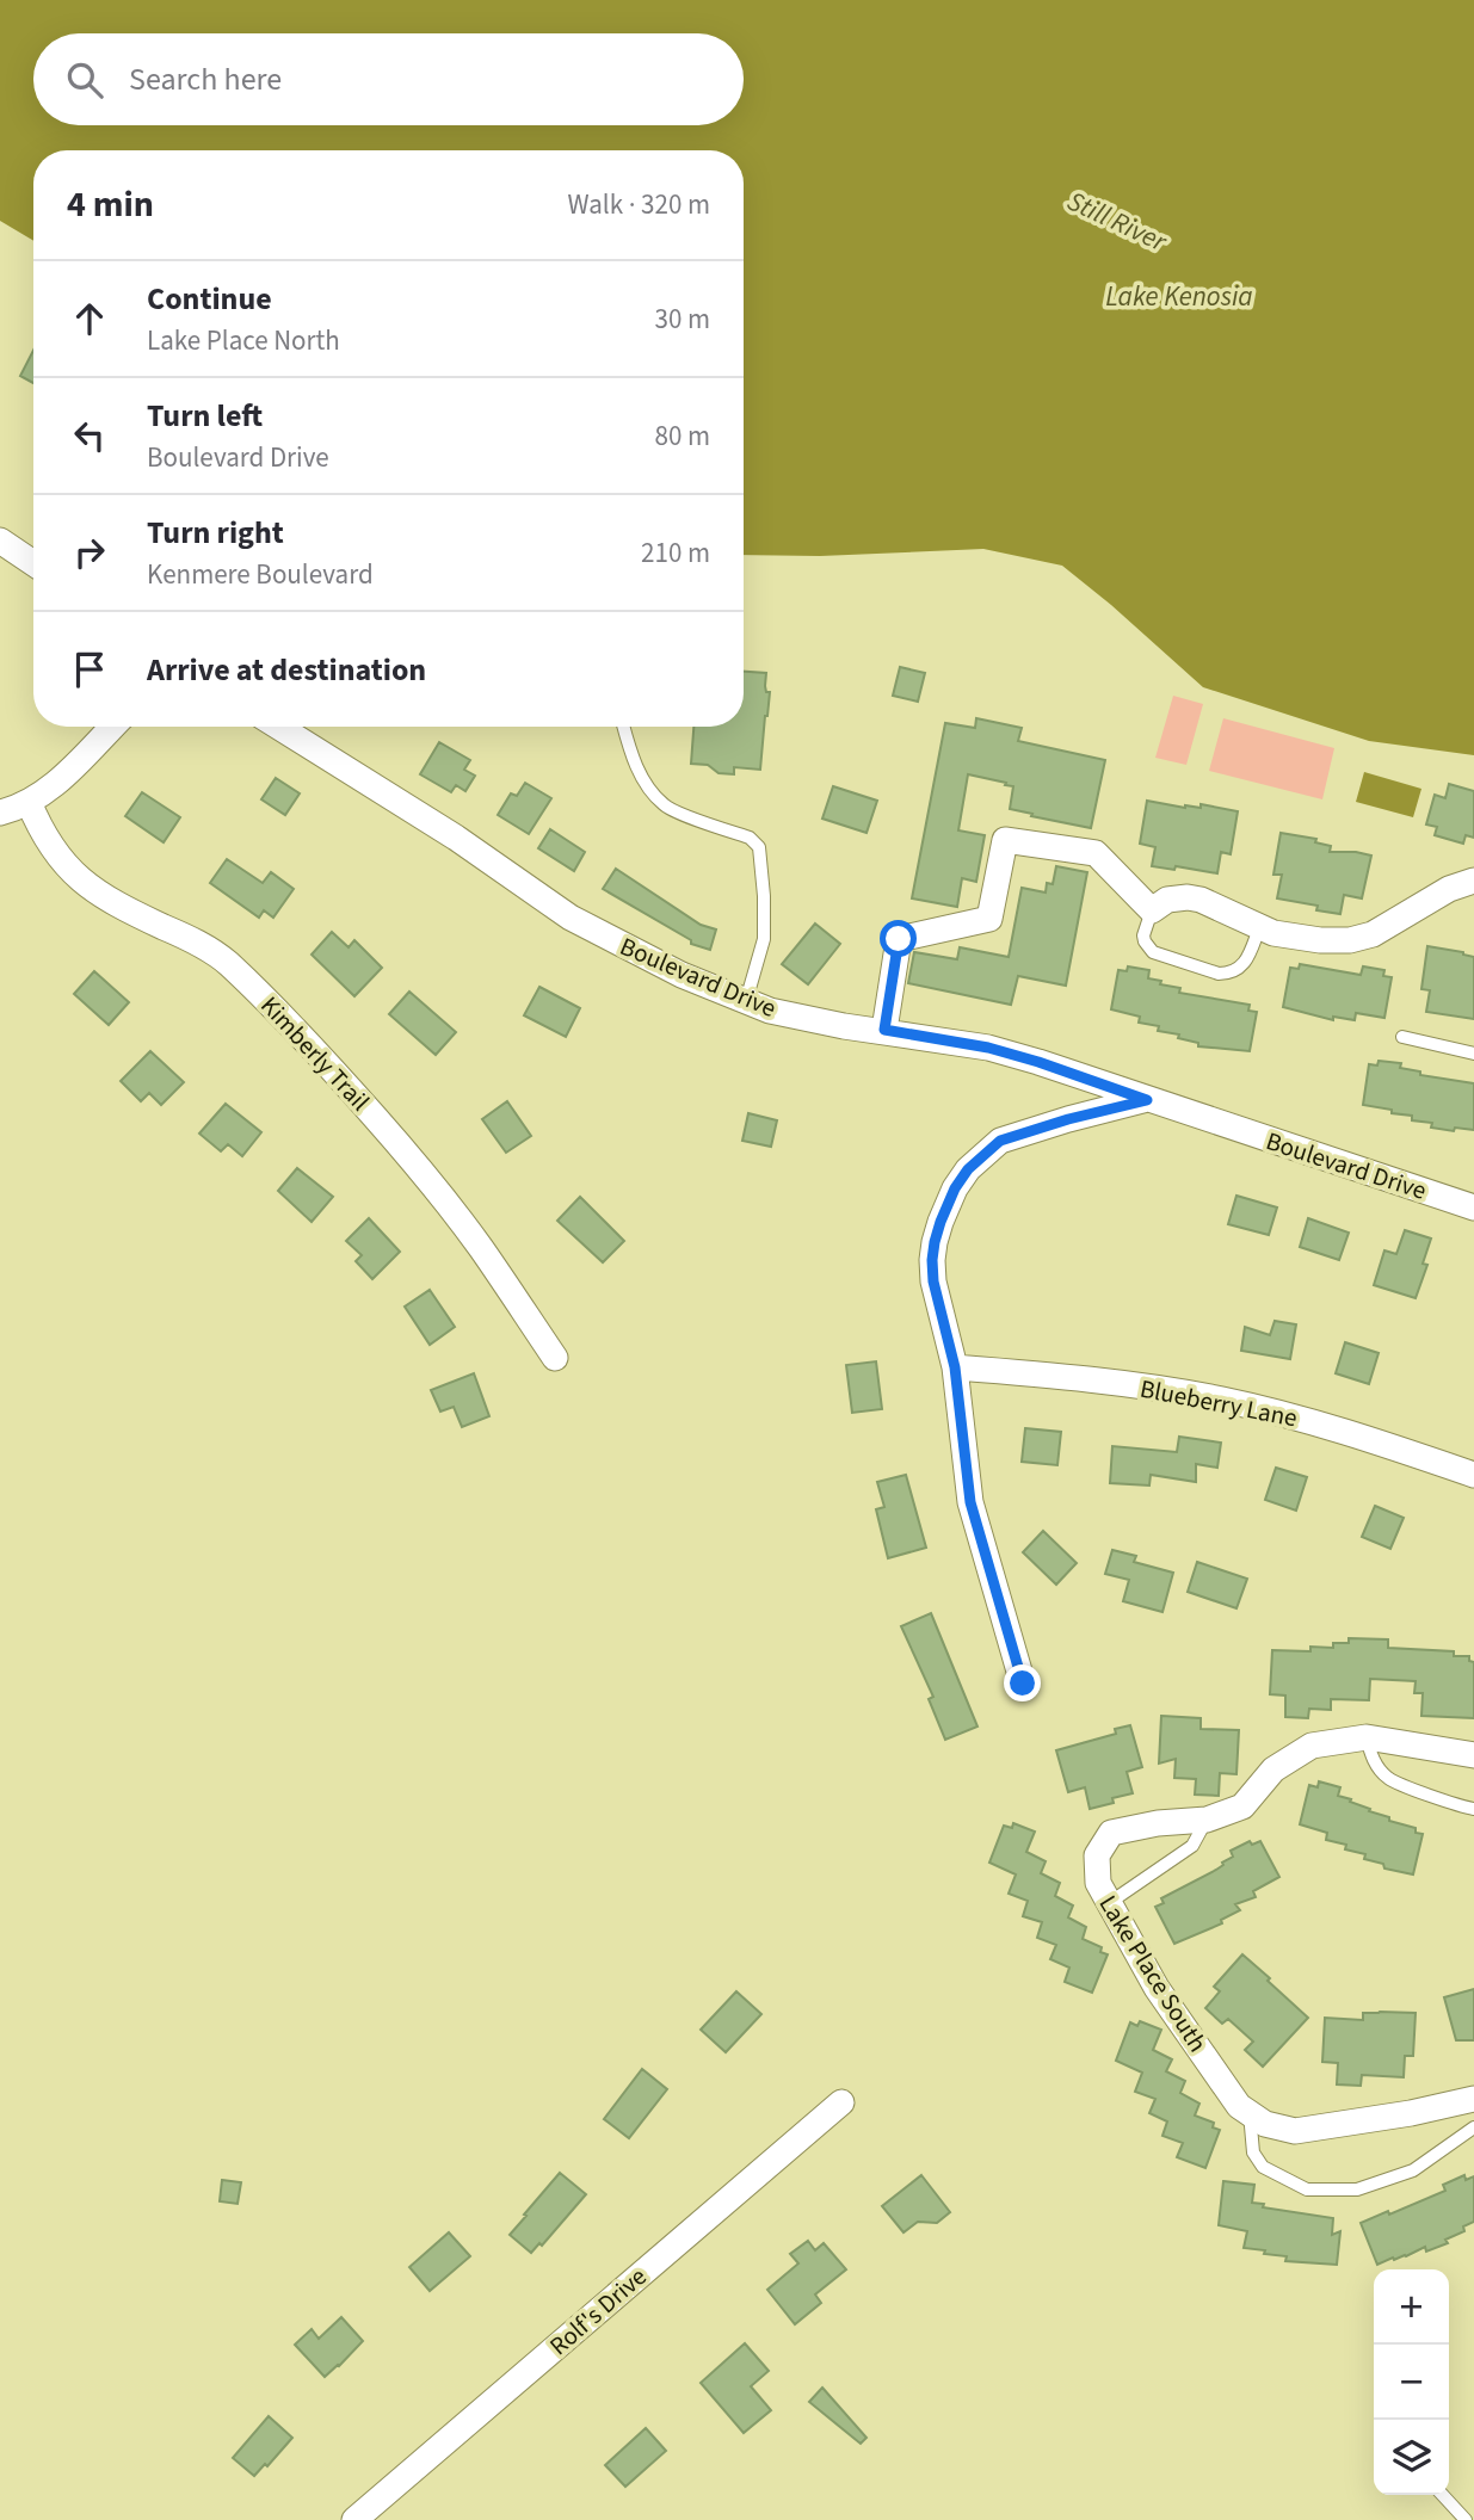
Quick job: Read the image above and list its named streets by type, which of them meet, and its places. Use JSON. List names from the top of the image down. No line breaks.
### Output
{"streets":{"street":["Boulevard Drive","Kimberly Trail","Blueberry Lane","Lake Place South","Rolf's Drive"]},"water":["Still River","Lake Kenosia"],"page":{"search":"Search here","heading":["4 min","Walk · 320 m"],"list":[["Continue","Lake Place North","30 m"],["Turn left","Boulevard Drive","80 m"],["Turn right","Kenmere Boulevard","210 m"],"Arrive at destination"],"map_buttons":["+","−"]}}
